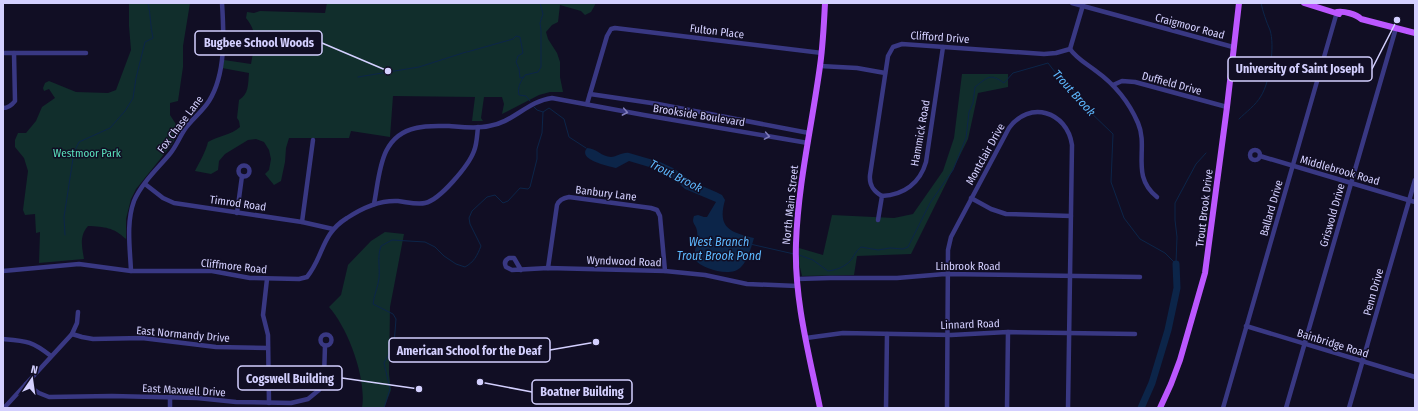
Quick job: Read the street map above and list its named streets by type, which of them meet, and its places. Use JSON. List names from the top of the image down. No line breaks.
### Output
{"streets":{"main road":["North Main Street","Trout Brook Drive"],"street":["Craigmoor Road","Fulton Place","Clifford Drive","Duffield Drive","Brookside Boulevard","Fox Chase Lane","Hammick Road","Montclair Drive","Middlebrook Road","Banbury Lane","Timrod Road","Ballard Drive","Griswold Drive","Wyndwood Road","Cliffmore Road","Linbrook Road","Penn Drive","Linnard Road","East Normandy Drive","Bainbridge Road","East Maxwell Drive"]},"crossings":[["Craigmoor Road","Trout Brook Drive"],["Fulton Place","Brookside Boulevard"],["Fulton Place","North Main Street"],["Clifford Drive","Hammick Road"],["Duffield Drive","Trout Brook Drive"],["Brookside Boulevard","North Main Street"],["Brookside Boulevard","Cliffmore Road"],["Fox Chase Lane","Timrod Road"],["Fox Chase Lane","Cliffmore Road"],["Montclair Drive","Linbrook Road"],["Montclair Drive","Linnard Road"],["Middlebrook Road","Ballard Drive"],["Middlebrook Road","Griswold Drive"],["Middlebrook Road","Penn Drive"],["Banbury Lane","Wyndwood Road"],["Timrod Road","Cliffmore Road"],["North Main Street","Wyndwood Road"],["North Main Street","Linbrook Road"],["North Main Street","Linnard Road"],["Ballard Drive","Bainbridge Road"],["Griswold Drive","Bainbridge Road"],["Wyndwood Road","Linbrook Road"],["Penn Drive","Bainbridge Road"]],"water":["Trout Brook","West Branch Trout Brook Pond"],"parks":["Westmoor Park"],"places":["University of Saint Joseph","Bugbee School Woods","American School for the Deaf","Boatner Building","Cogswell Building"],"north":"top"}
